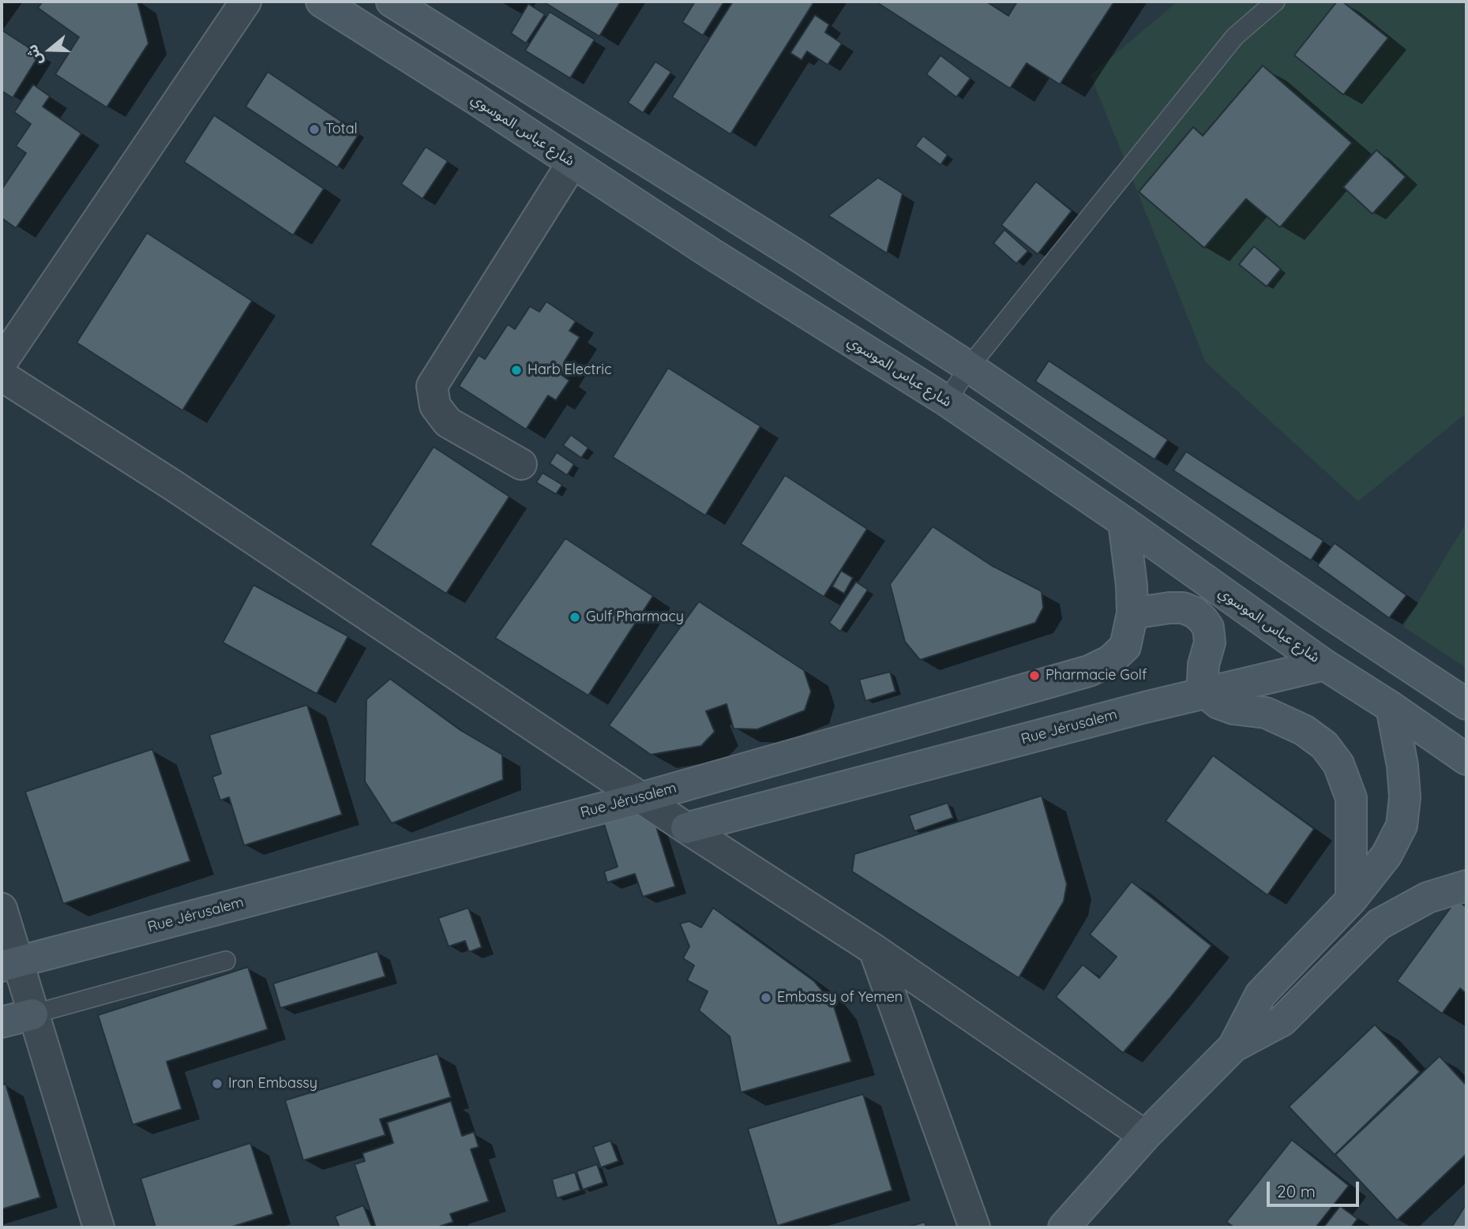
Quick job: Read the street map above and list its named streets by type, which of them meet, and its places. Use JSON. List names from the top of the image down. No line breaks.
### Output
{"streets":{"street":["شارع عباس الموسوي","Rue Jérusalem"]},"crossings":[["شارع عباس الموسوي","Rue Jérusalem"]],"places":["Total","Harb Electric","Gulf Pharmacy","Pharmacie Golf","Embassy of Yemen","Iran Embassy"],"scale_bar":"20 m","north":"left"}
